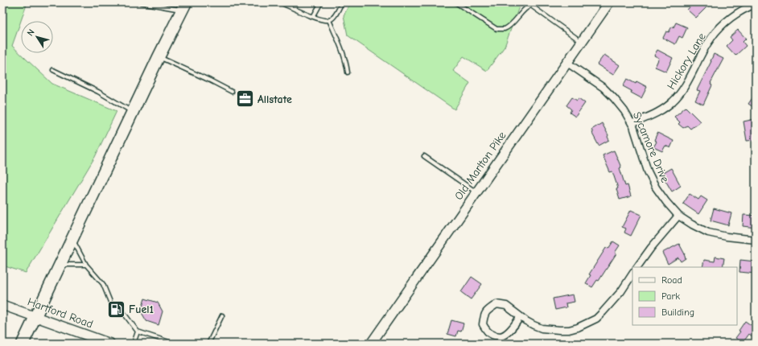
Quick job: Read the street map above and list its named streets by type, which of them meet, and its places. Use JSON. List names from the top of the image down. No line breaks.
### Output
{"streets":{"street":["Hickory Lane","Sycamore Drive","Old Marlton Pike","Hartford Road"]},"crossings":[["Hickory Lane","Sycamore Drive"],["Sycamore Drive","Old Marlton Pike"]],"places":{"office":["Allstate"],"fuel station":["Fuel1"]},"legend":["Road","Park","Building"],"north":"top left"}
